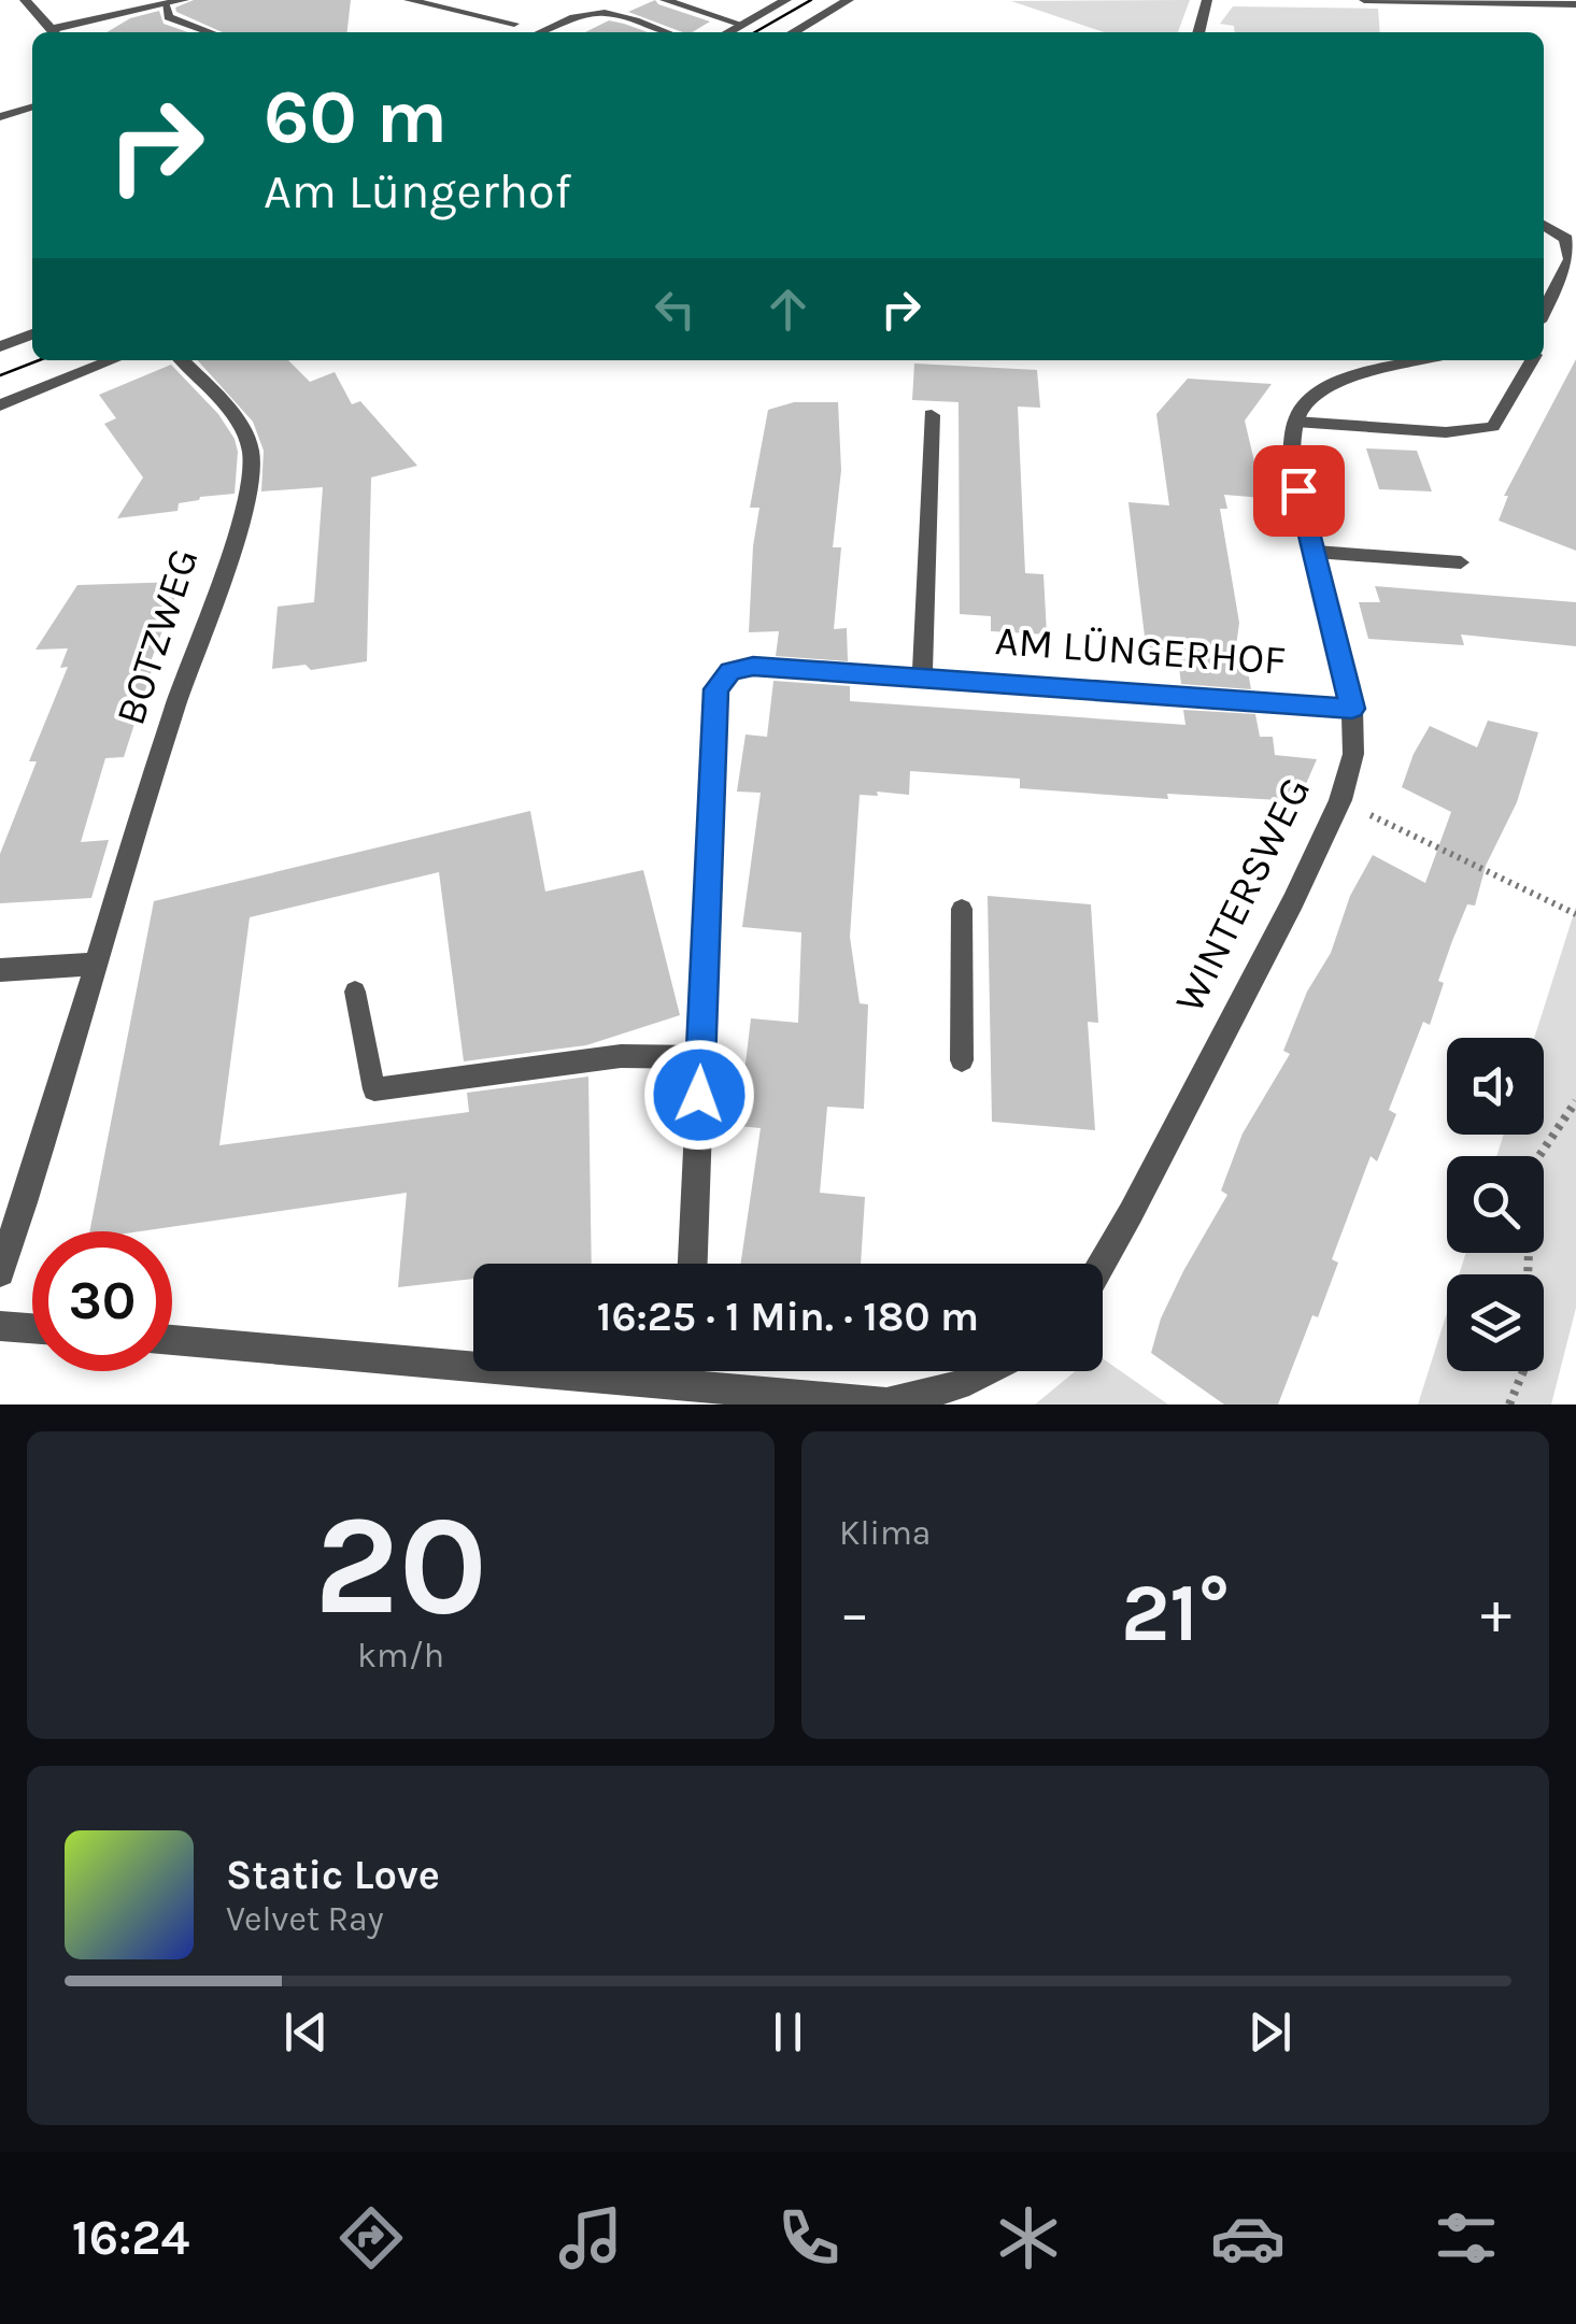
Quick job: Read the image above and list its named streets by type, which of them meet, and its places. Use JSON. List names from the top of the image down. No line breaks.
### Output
{"streets":{"street":["BOTZWEG","AM LÜNGERHOF","WINTERSWEG"]},"crossings":[["AM LÜNGERHOF","WINTERSWEG"]],"page":{"turn":["60 m","Am Lüngerhof"],"limit":"30","trip":"16:25 · 1 Min. · 180 m","tile":[["20","km/h"],"Klima"],"heat":["−","21°","+"],"song":["Static Love","Velvet Ray"],"tabs":"16:24"}}
